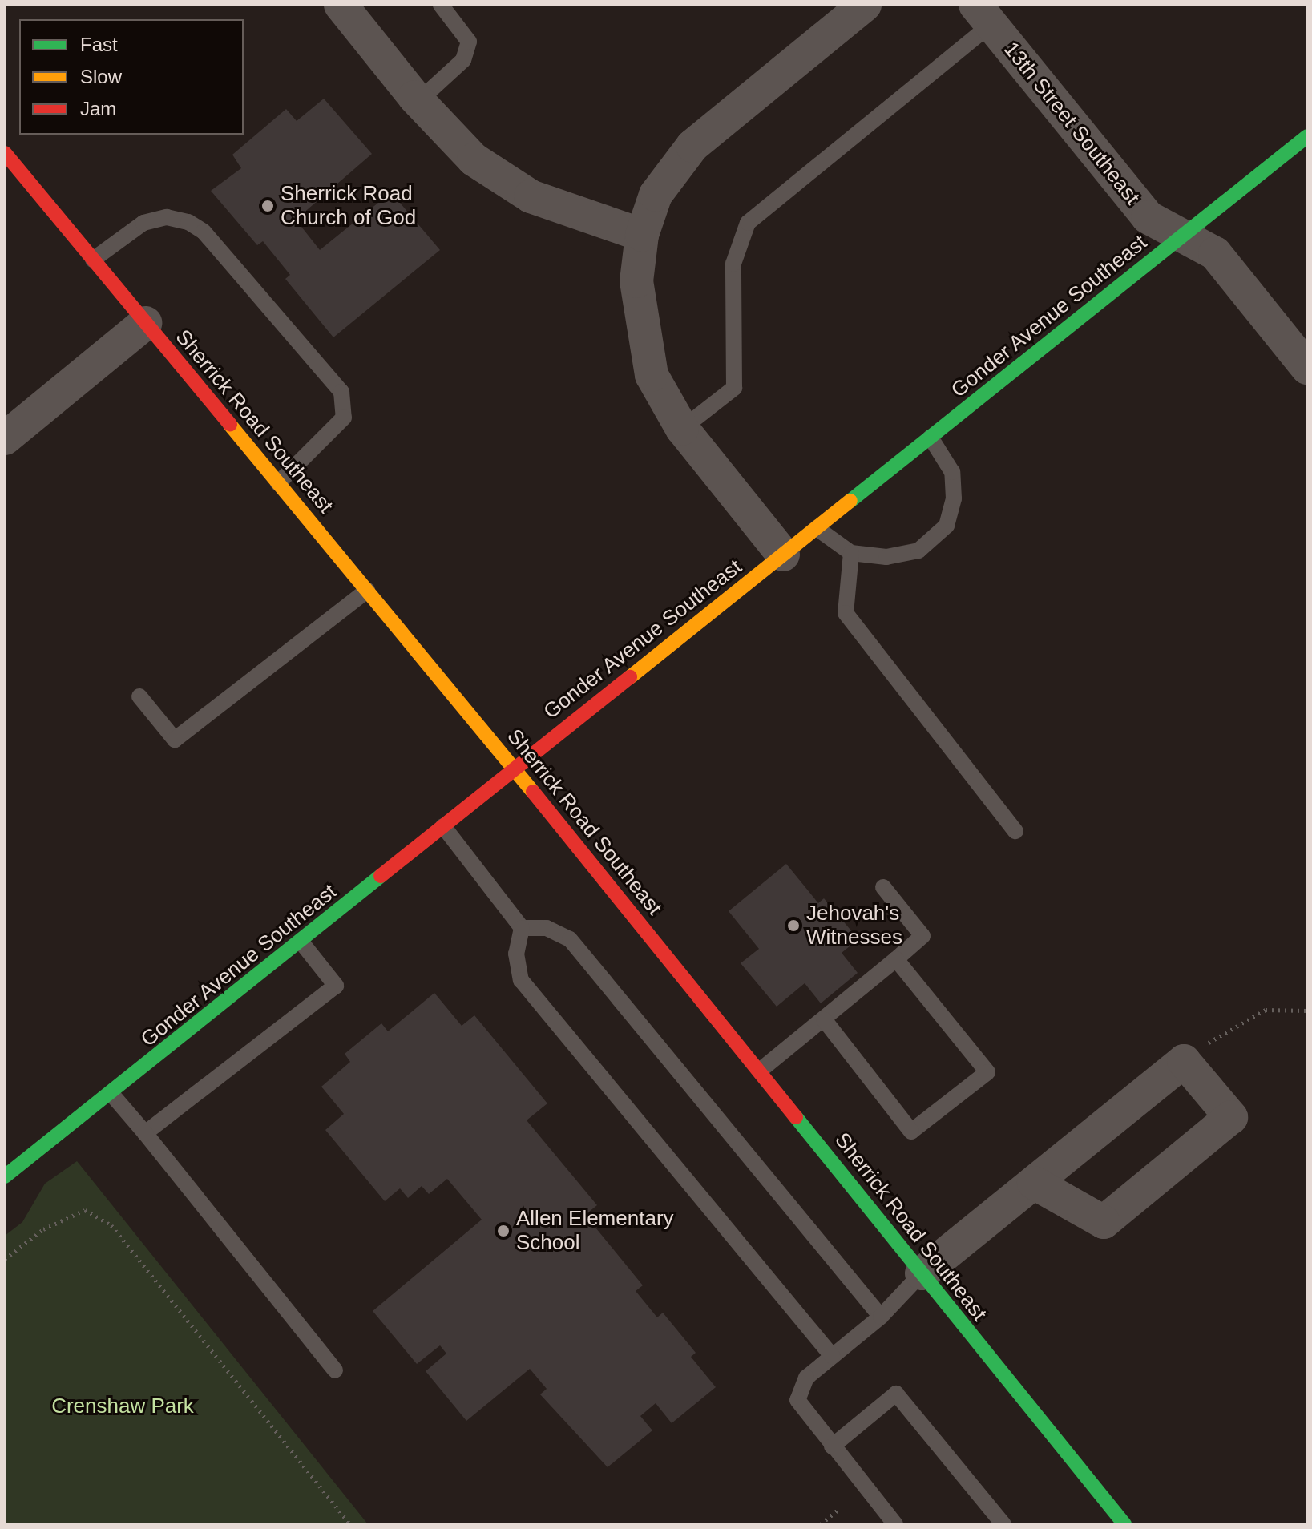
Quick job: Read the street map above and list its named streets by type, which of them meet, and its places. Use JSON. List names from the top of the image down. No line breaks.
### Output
{"streets":{"street":["13th Street Southeast","Gonder Avenue Southeast","Sherrick Road Southeast"]},"crossings":[["13th Street Southeast","Gonder Avenue Southeast"],["Gonder Avenue Southeast","Sherrick Road Southeast"]],"parks":["Crenshaw Park"],"places":["Sherrick Road Church of God","Jehovah's Witnesses","Allen Elementary School"],"legend":["Fast","Slow","Jam"]}
